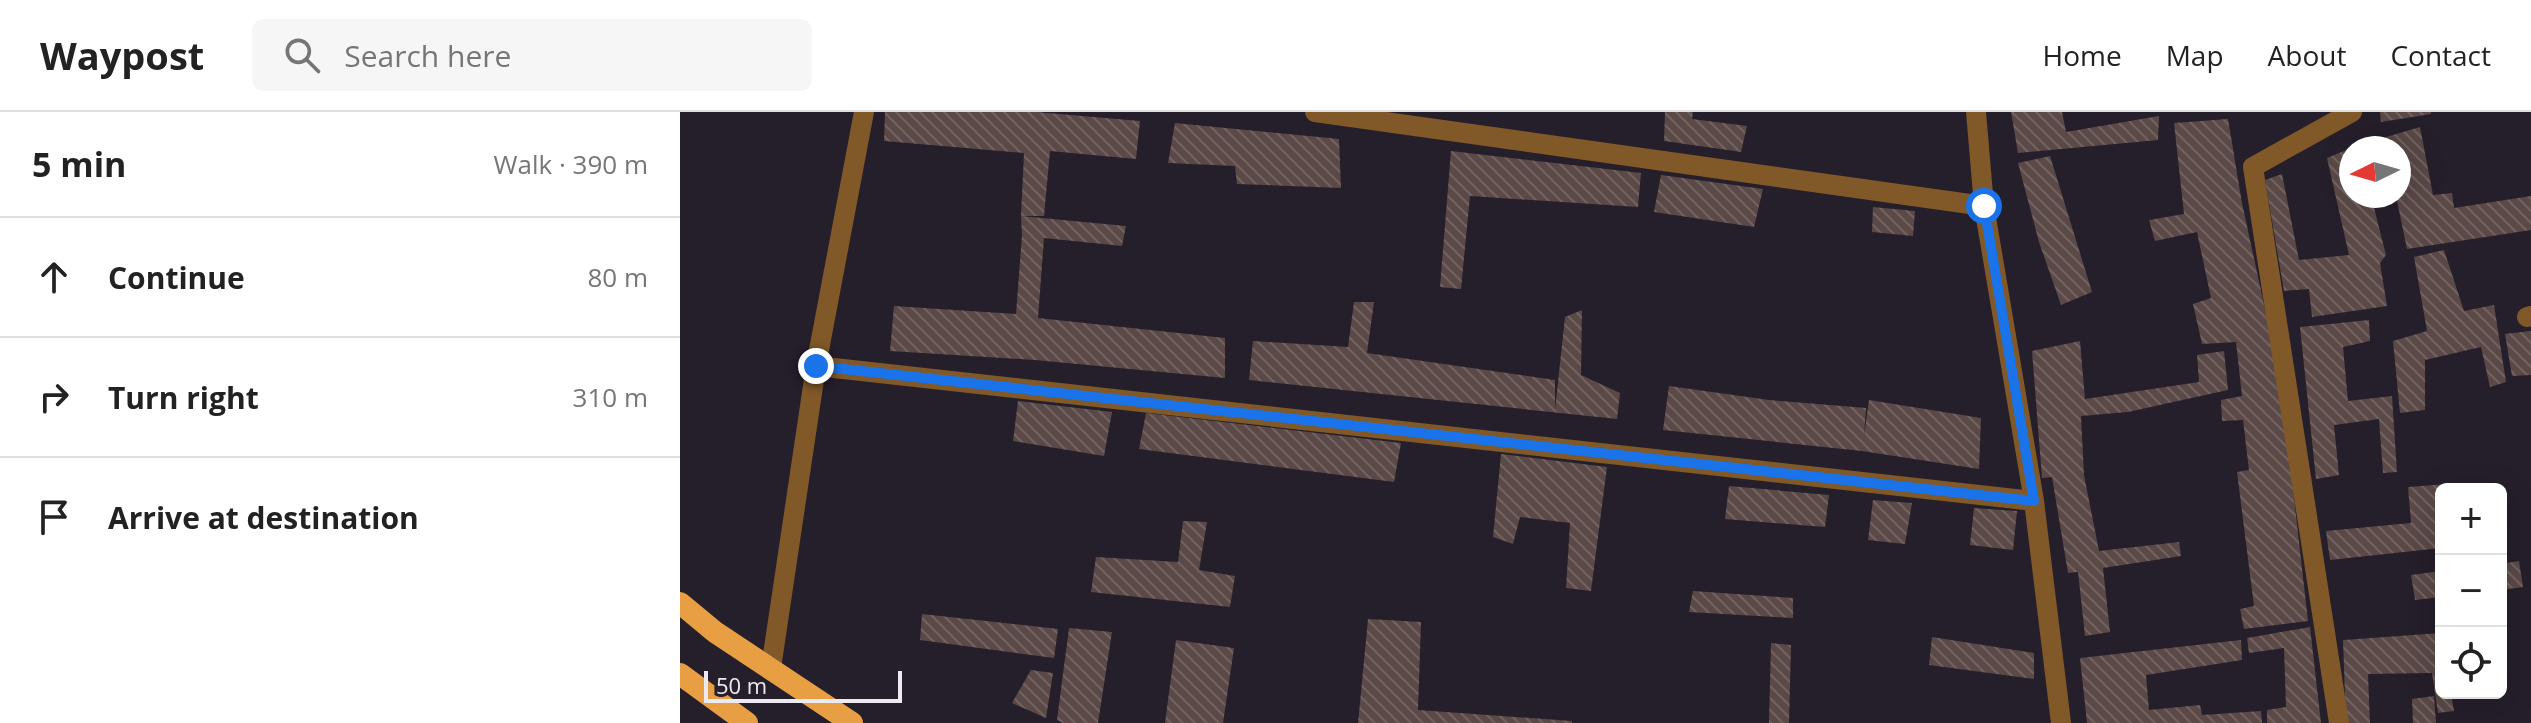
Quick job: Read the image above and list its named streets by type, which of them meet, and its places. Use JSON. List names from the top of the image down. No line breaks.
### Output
{"scale_bar":"50 m","north":"left","page":{"header":"Waypost","search":"Search here","nav":["Home","Map","About","Contact"],"heading":["5 min","Walk · 390 m"],"list":[["Continue","80 m"],["Turn right","310 m"],"Arrive at destination"],"map_buttons":["+","−"],"scale":"50 m"}}
